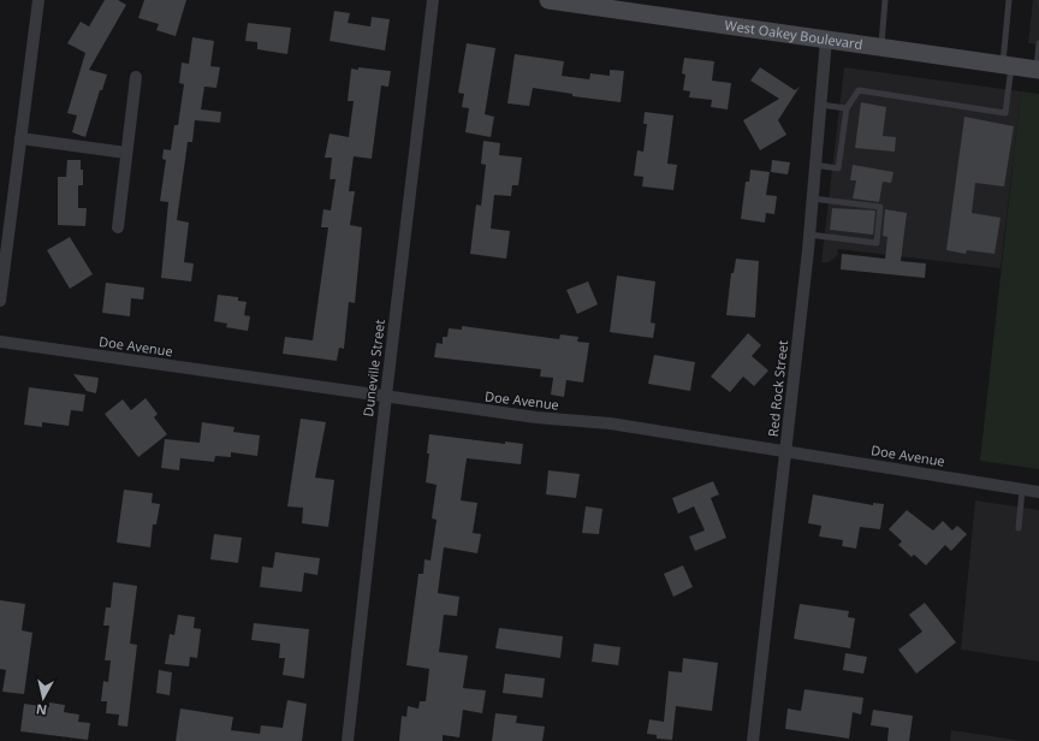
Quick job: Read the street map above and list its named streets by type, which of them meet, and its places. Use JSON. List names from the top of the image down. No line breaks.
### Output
{"streets":{"main road":["West Oakey Boulevard"],"street":["Doe Avenue","Duneville Street","Red Rock Street"]},"crossings":[["West Oakey Boulevard","Red Rock Street"],["Doe Avenue","Duneville Street"],["Doe Avenue","Red Rock Street"]],"north":"bottom"}
